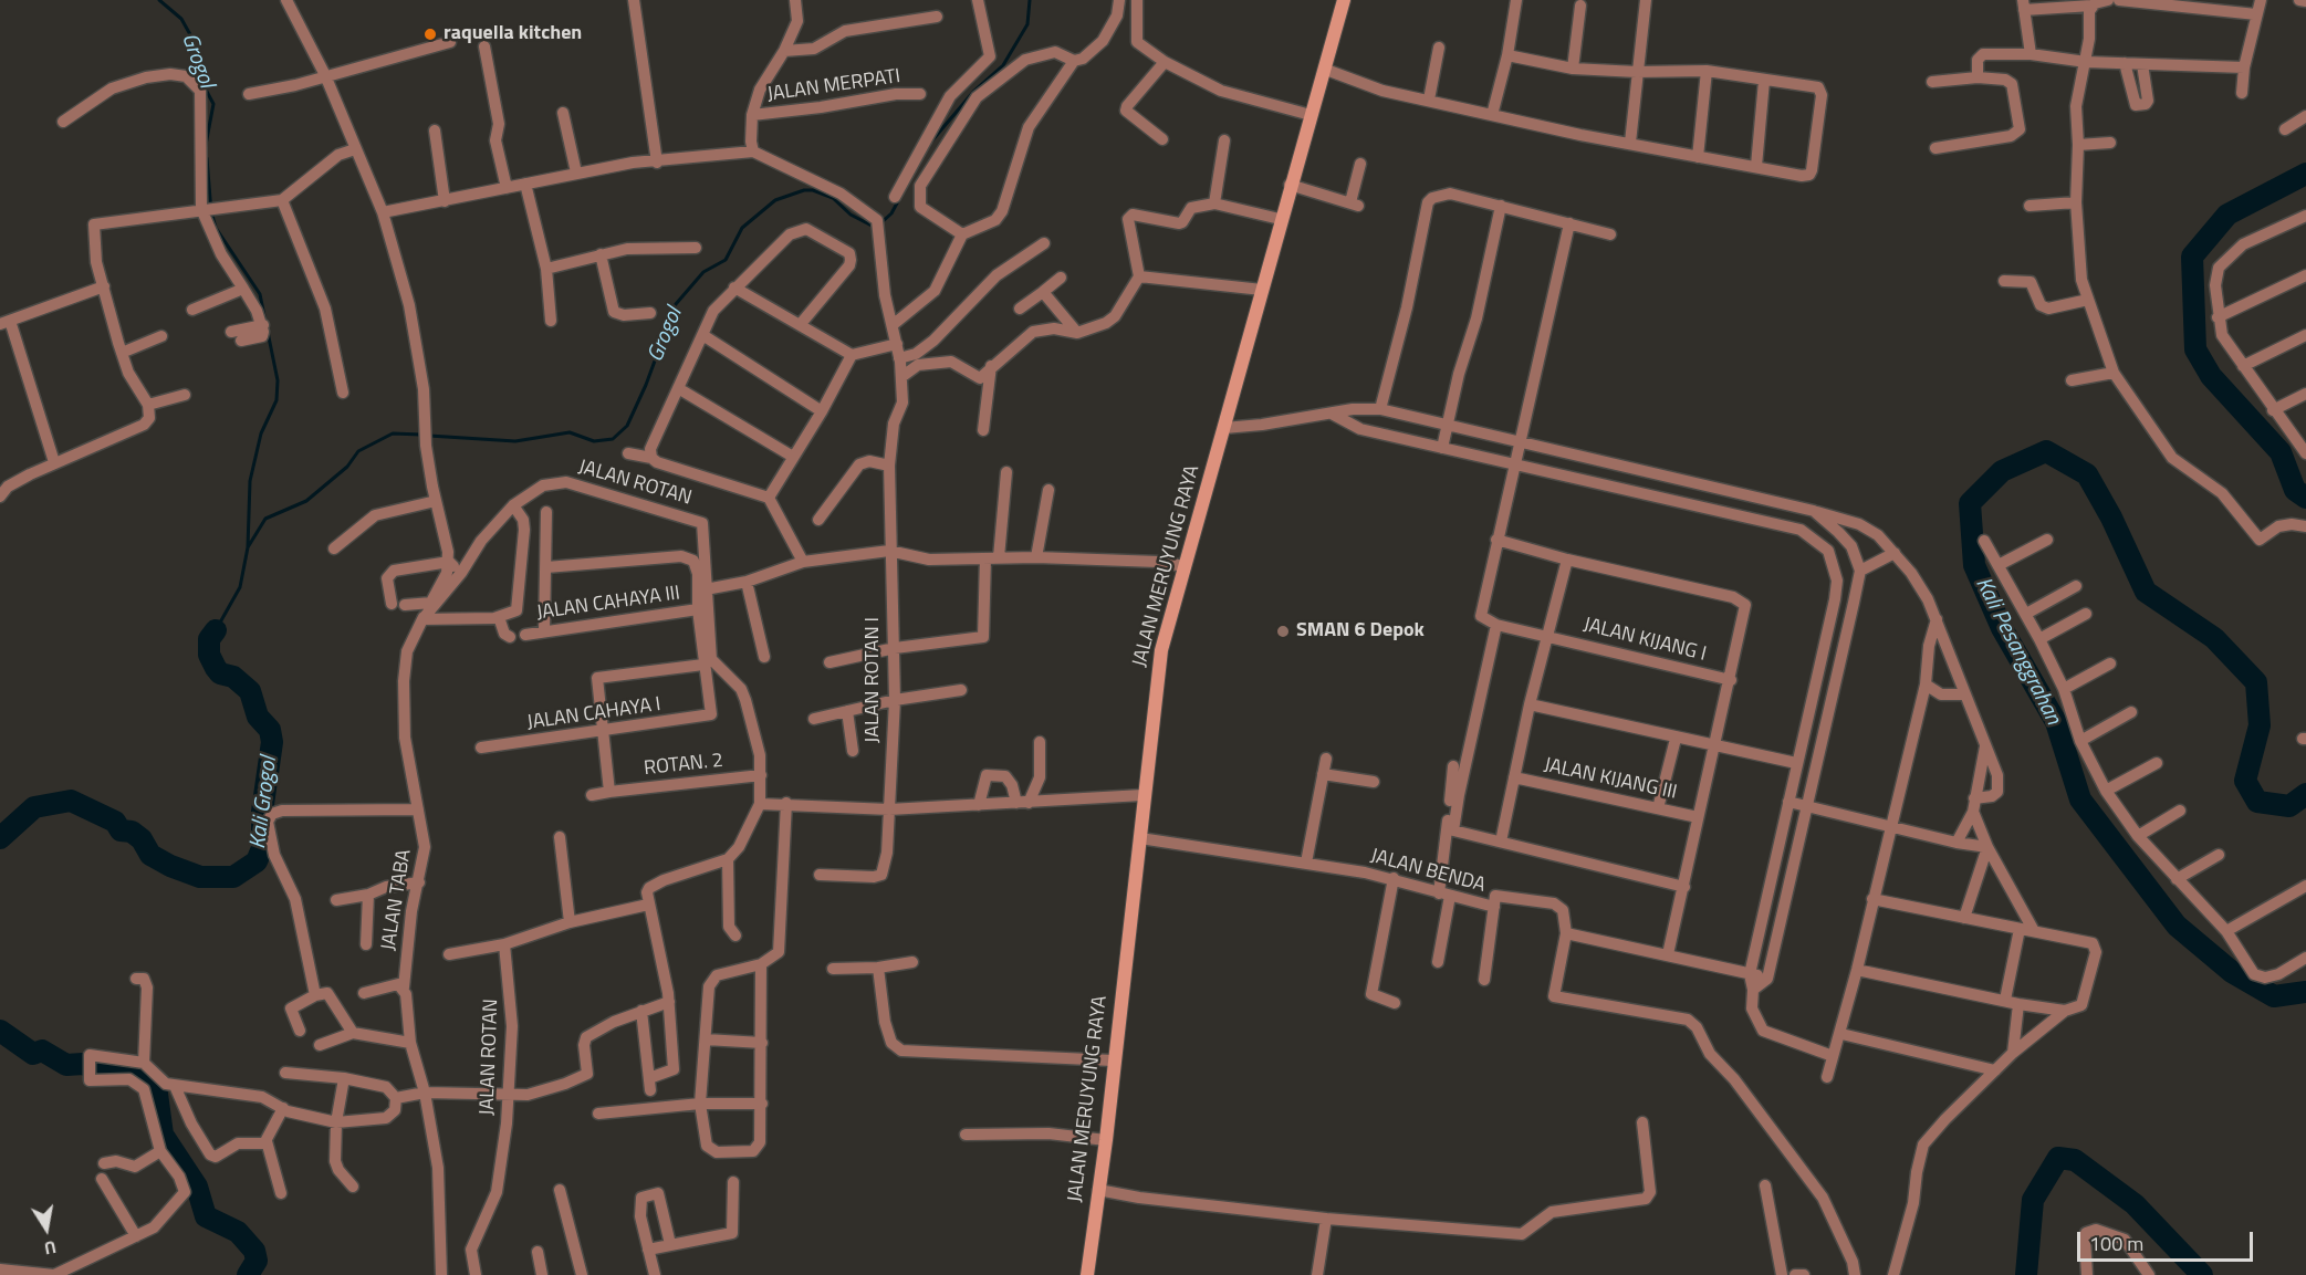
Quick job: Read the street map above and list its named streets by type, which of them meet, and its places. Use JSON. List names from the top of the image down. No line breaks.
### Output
{"streets":{"main road":["JALAN MERUYUNG RAYA"],"street":["JALAN MERPATI","JALAN ROTAN","JALAN CAHAYA III","JALAN KIJANG I","JALAN ROTAN I","JALAN CAHAYA I","ROTAN. 2","JALAN KIJANG III","JALAN BENDA","JALAN TABA"]},"crossings":[["JALAN ROTAN","ROTAN. 2"],["JALAN ROTAN","JALAN TABA"],["JALAN MERUYUNG RAYA","JALAN BENDA"]],"water":["Grogol","Kali Pesanggrahan","Kali Grogol"],"places":["raquella kitchen","SMAN 6 Depok"],"scale_bar":"100 m","north":"bottom"}
